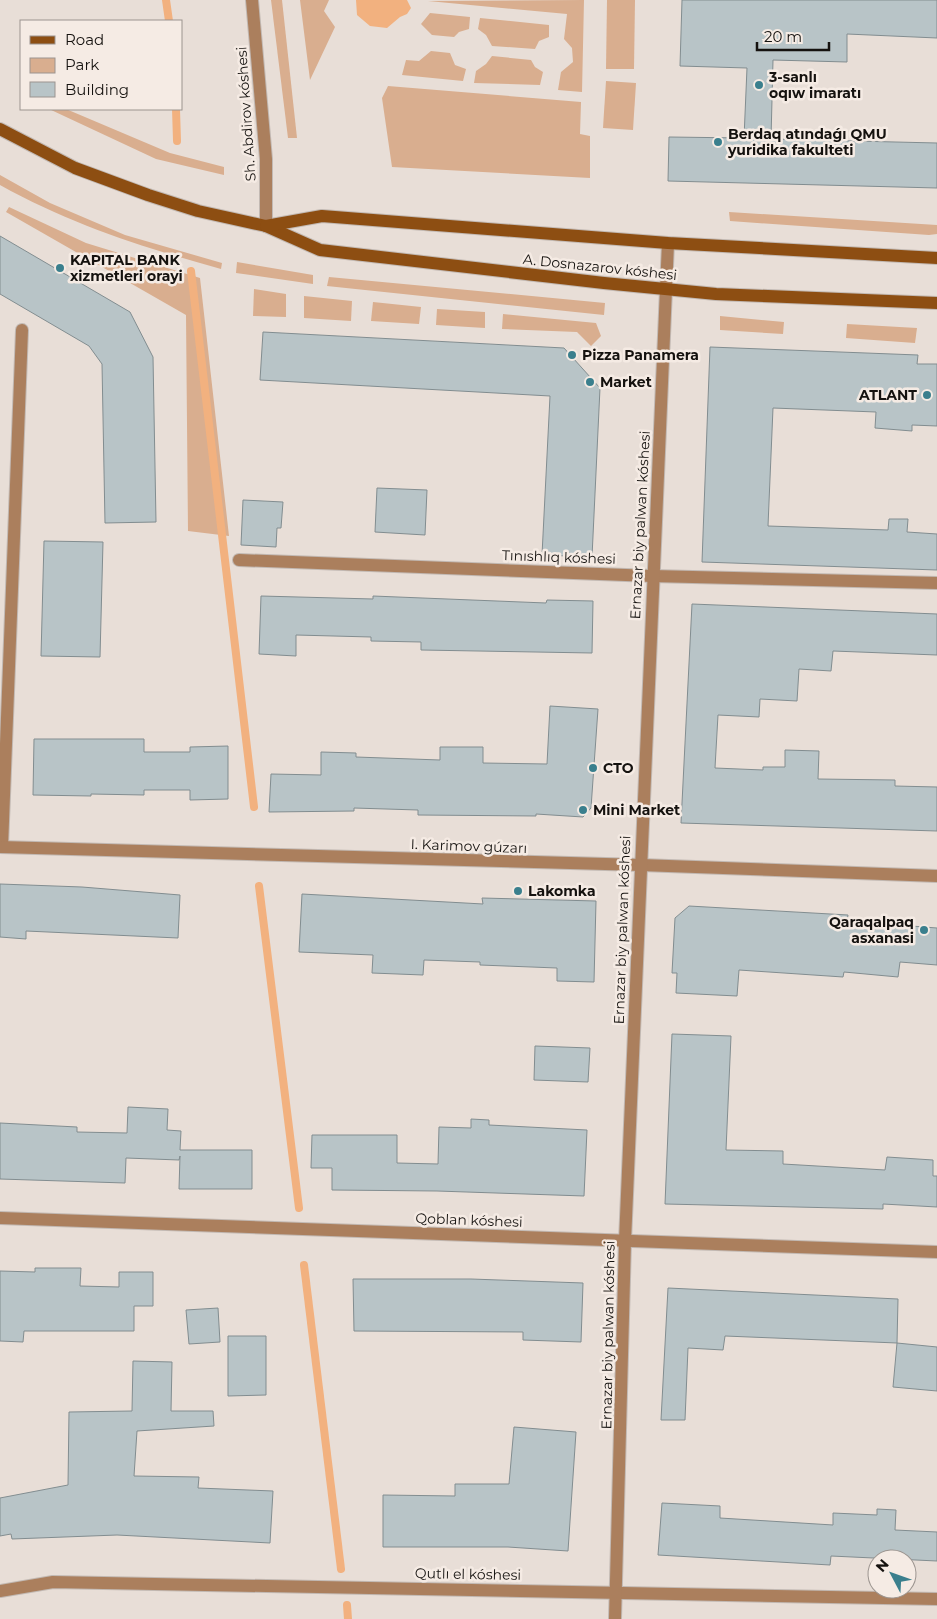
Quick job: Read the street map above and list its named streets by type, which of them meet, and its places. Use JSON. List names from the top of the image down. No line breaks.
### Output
{"streets":{"main road":["A. Dosnazarov kóshesi"],"street":["Sh. Abdirov kóshesi","Ernazar biy palwan kóshesi","Tınıshlıq kóshesi","I. Karimov gúzarı","Qoblan kóshesi","Qutlı el kóshesi"]},"crossings":[["Sh. Abdirov kóshesi","A. Dosnazarov kóshesi"],["A. Dosnazarov kóshesi","Ernazar biy palwan kóshesi"],["Ernazar biy palwan kóshesi","Tınıshlıq kóshesi"],["Ernazar biy palwan kóshesi","I. Karimov gúzarı"],["Ernazar biy palwan kóshesi","Qoblan kóshesi"],["Ernazar biy palwan kóshesi","Qutlı el kóshesi"]],"places":["3-sanlı oqıw imaratı","Berdaq atındaǵı QMU yuridika fakulteti","KAPITAL BANK xizmetleri orayi","Pizza Panamera","Market","ATLANT","СТО","Mini Market","Lakomka","Qaraqalpaq asxanasi"],"legend":["Road","Park","Building"],"scale_bar":"20 m","north":"top left"}
